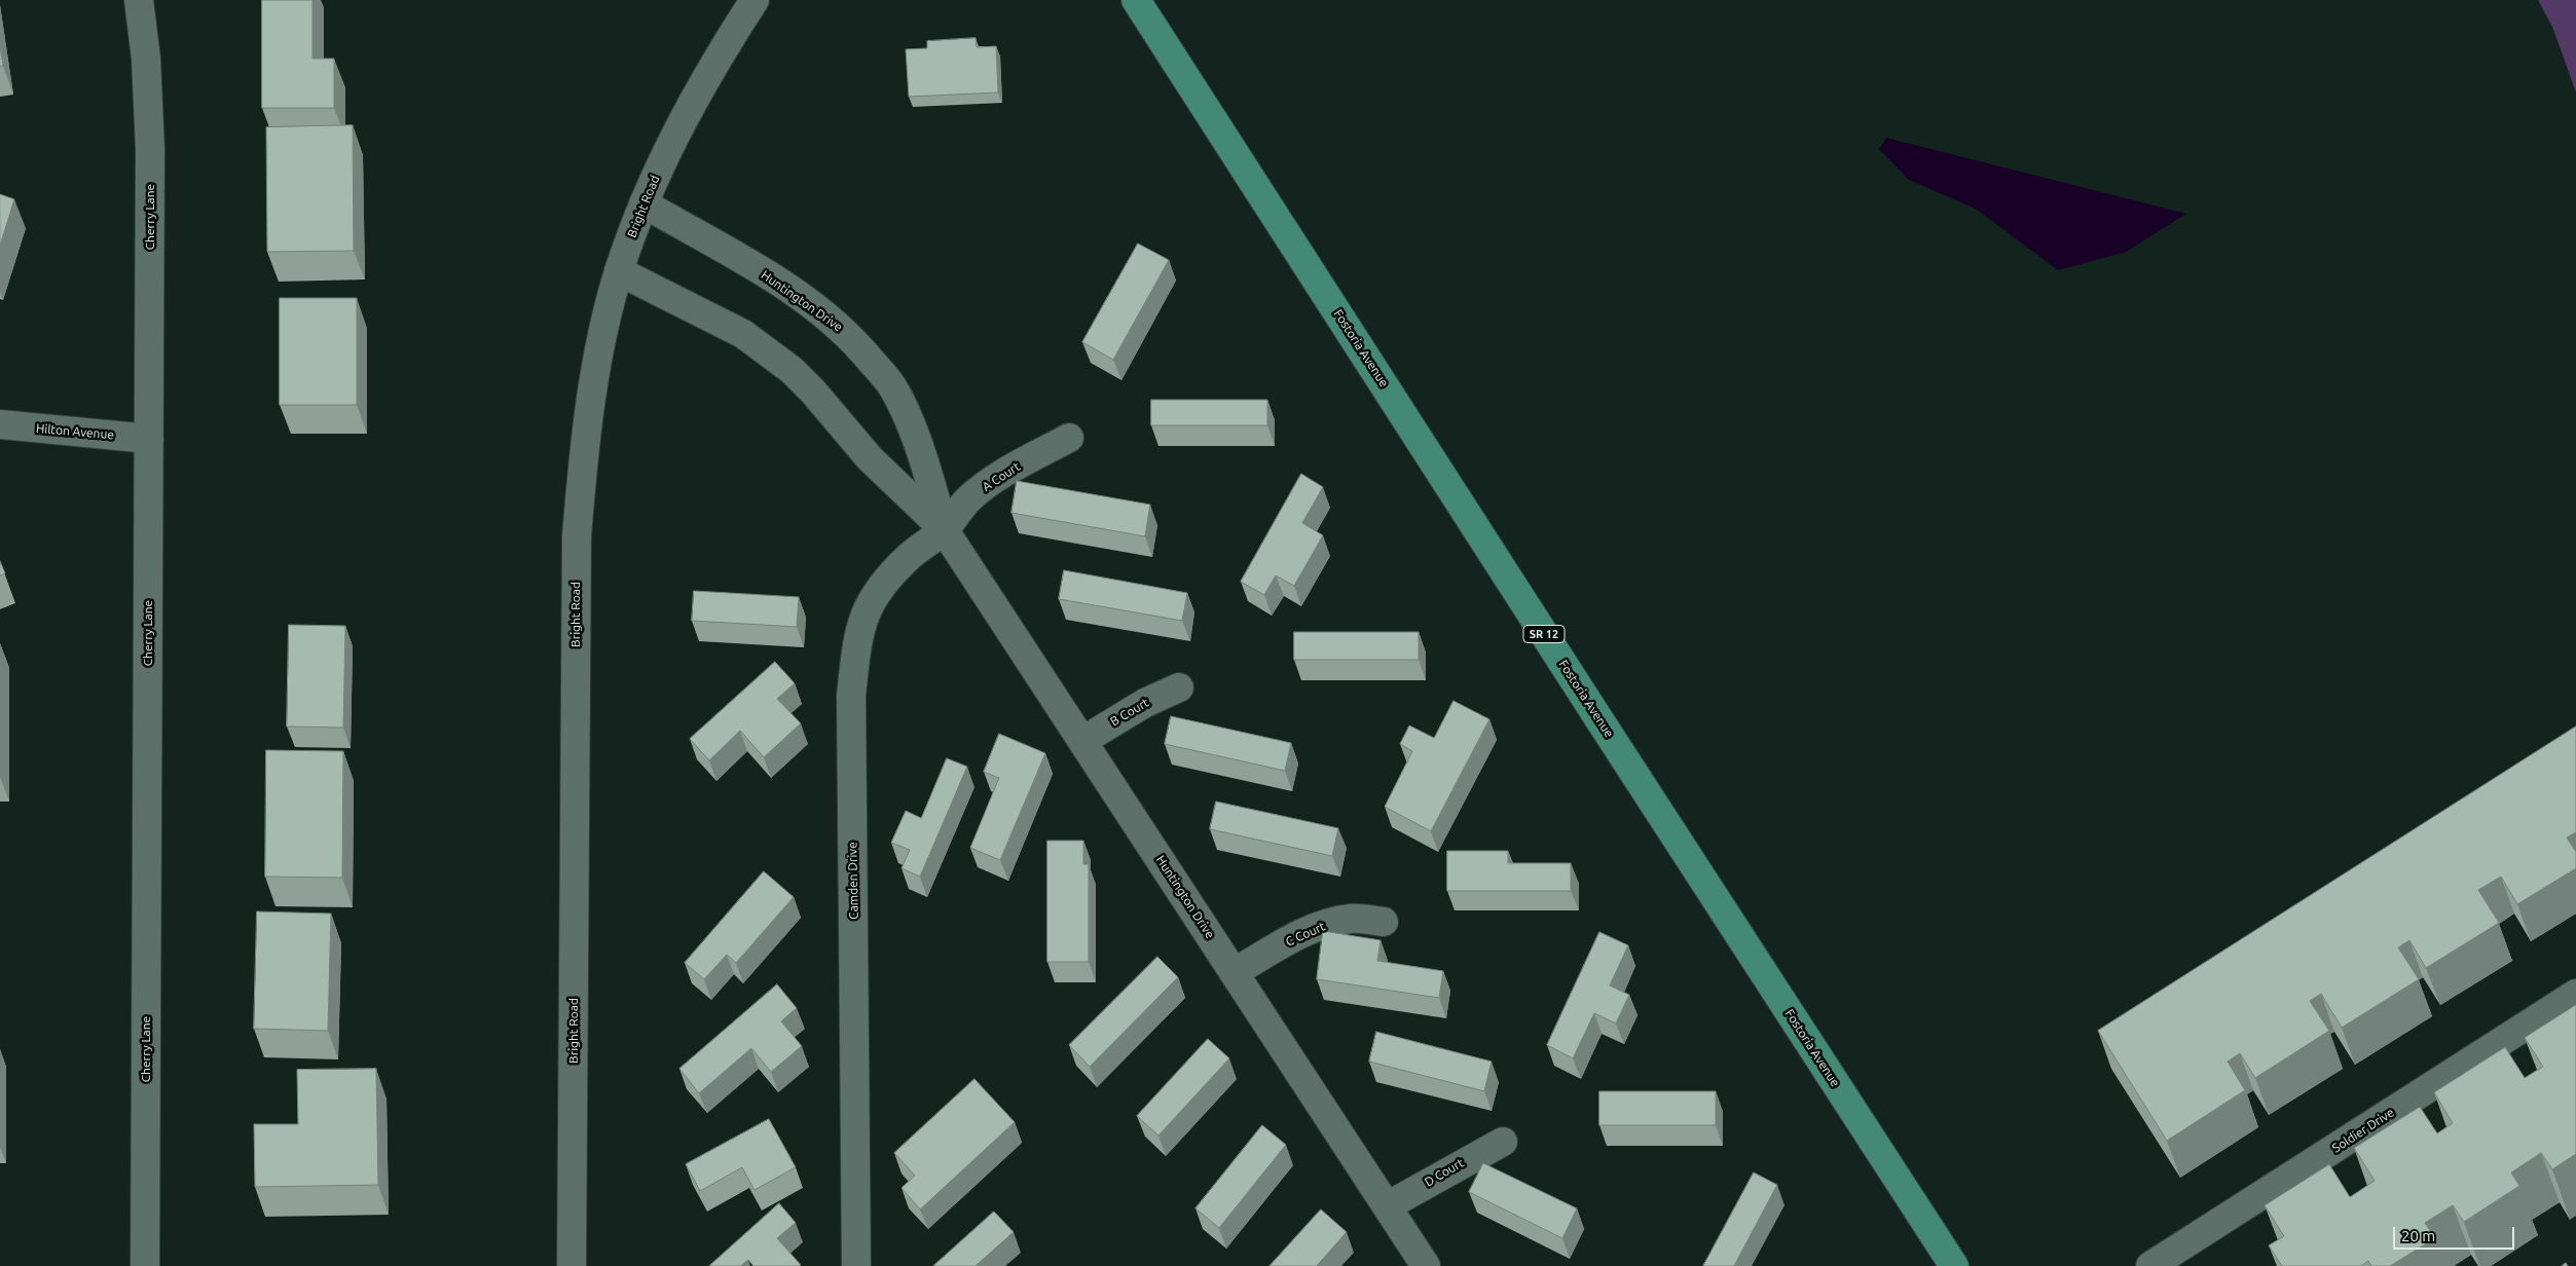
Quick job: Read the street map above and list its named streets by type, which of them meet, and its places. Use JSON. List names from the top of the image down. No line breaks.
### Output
{"streets":{"main road":["Fostoria Avenue","SR 12"],"street":["Bright Road","Cherry Lane","Huntington Drive","Hilton Avenue","A Court","B Court","Camden Drive","C Court","Soldier Drive","D Court"]},"crossings":[["Bright Road","Huntington Drive"],["Cherry Lane","Hilton Avenue"],["Huntington Drive","A Court"],["Huntington Drive","B Court"],["Huntington Drive","Camden Drive"],["Huntington Drive","C Court"],["Huntington Drive","D Court"],["A Court","Camden Drive"]],"scale_bar":"20 m"}
